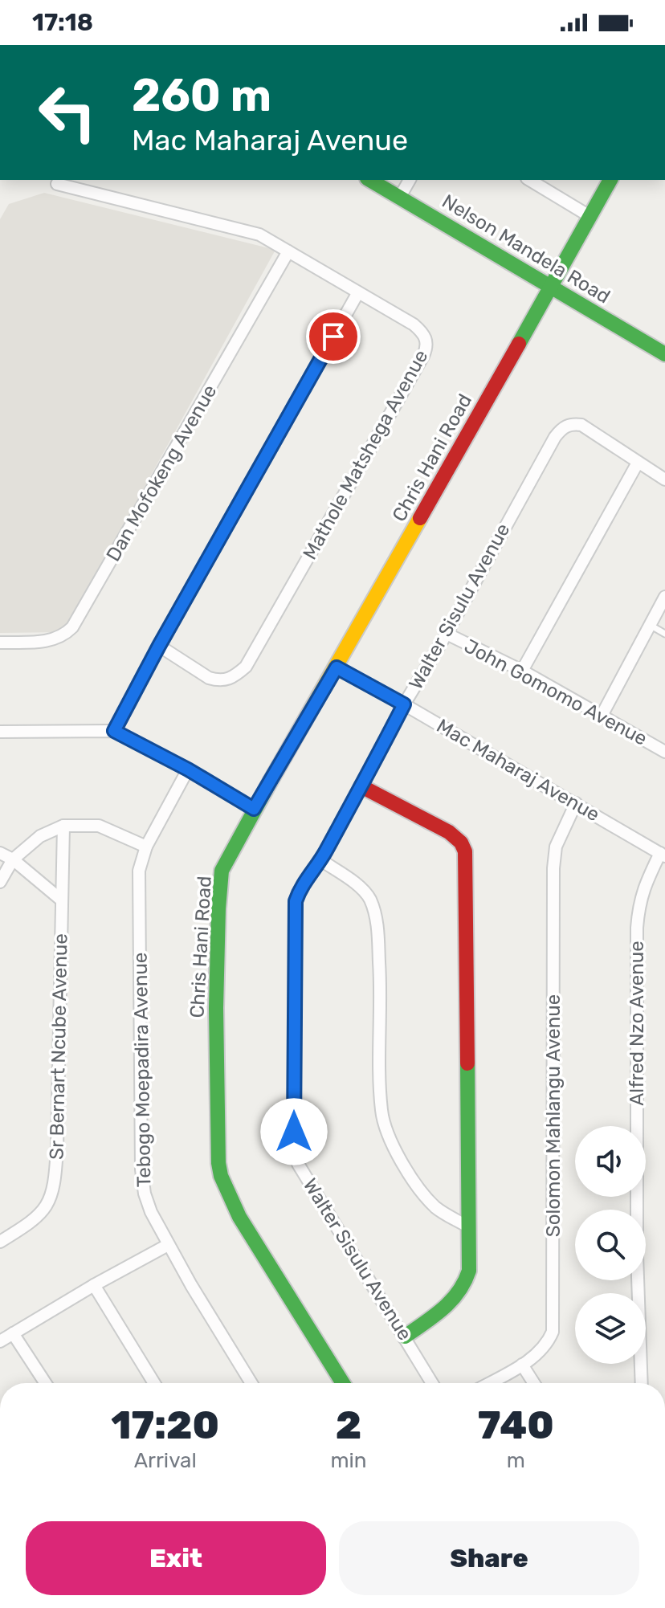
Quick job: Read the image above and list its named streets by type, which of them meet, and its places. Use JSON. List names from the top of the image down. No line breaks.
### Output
{"streets":{"street":["Nelson Mandela Road","Mathole Matshega Avenue","Chris Hani Road","Dan Mofokeng Avenue","Walter Sisulu Avenue","John Gomomo Avenue","Mac Maharaj Avenue","Alfred Nzo Avenue","Sr Bernart Ncube Avenue","Tebogo Moepadira Avenue","Solomon Mahlangu Avenue"]},"crossings":[["Nelson Mandela Road","Chris Hani Road"],["Mathole Matshega Avenue","Dan Mofokeng Avenue"],["Chris Hani Road","Mac Maharaj Avenue"],["Walter Sisulu Avenue","John Gomomo Avenue"],["Walter Sisulu Avenue","Mac Maharaj Avenue"],["Mac Maharaj Avenue","Alfred Nzo Avenue"],["Mac Maharaj Avenue","Solomon Mahlangu Avenue"]],"page":{"status":"17:18","turn":["260 m","Mac Maharaj Avenue"],"eta":["17:20","Arrival","2","min","740","m"],"buttons":["Exit","Share"]}}
